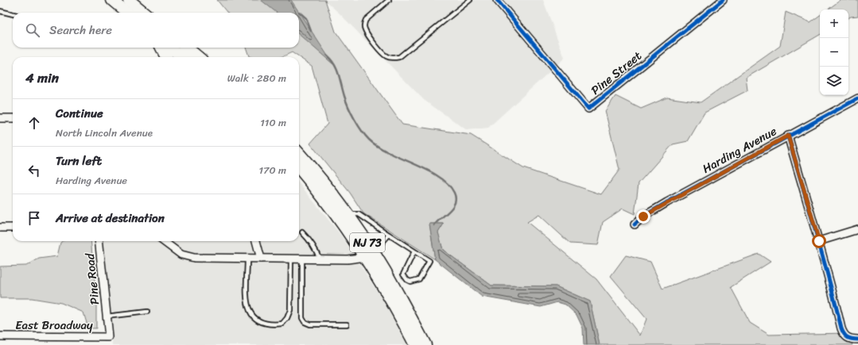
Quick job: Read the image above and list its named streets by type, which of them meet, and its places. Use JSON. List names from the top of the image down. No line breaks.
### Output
{"streets":{"highway":["NJ 73"],"street":["Pine Street","Harding Avenue","Pine Road","East Broadway"]},"crossings":[["Pine Road","East Broadway"]],"page":{"map_buttons":["+","−"],"search":"Search here","heading":["4 min","Walk · 280 m"],"list":[["Continue","North Lincoln Avenue","110 m"],["Turn left","Harding Avenue","170 m"],"Arrive at destination"]}}
